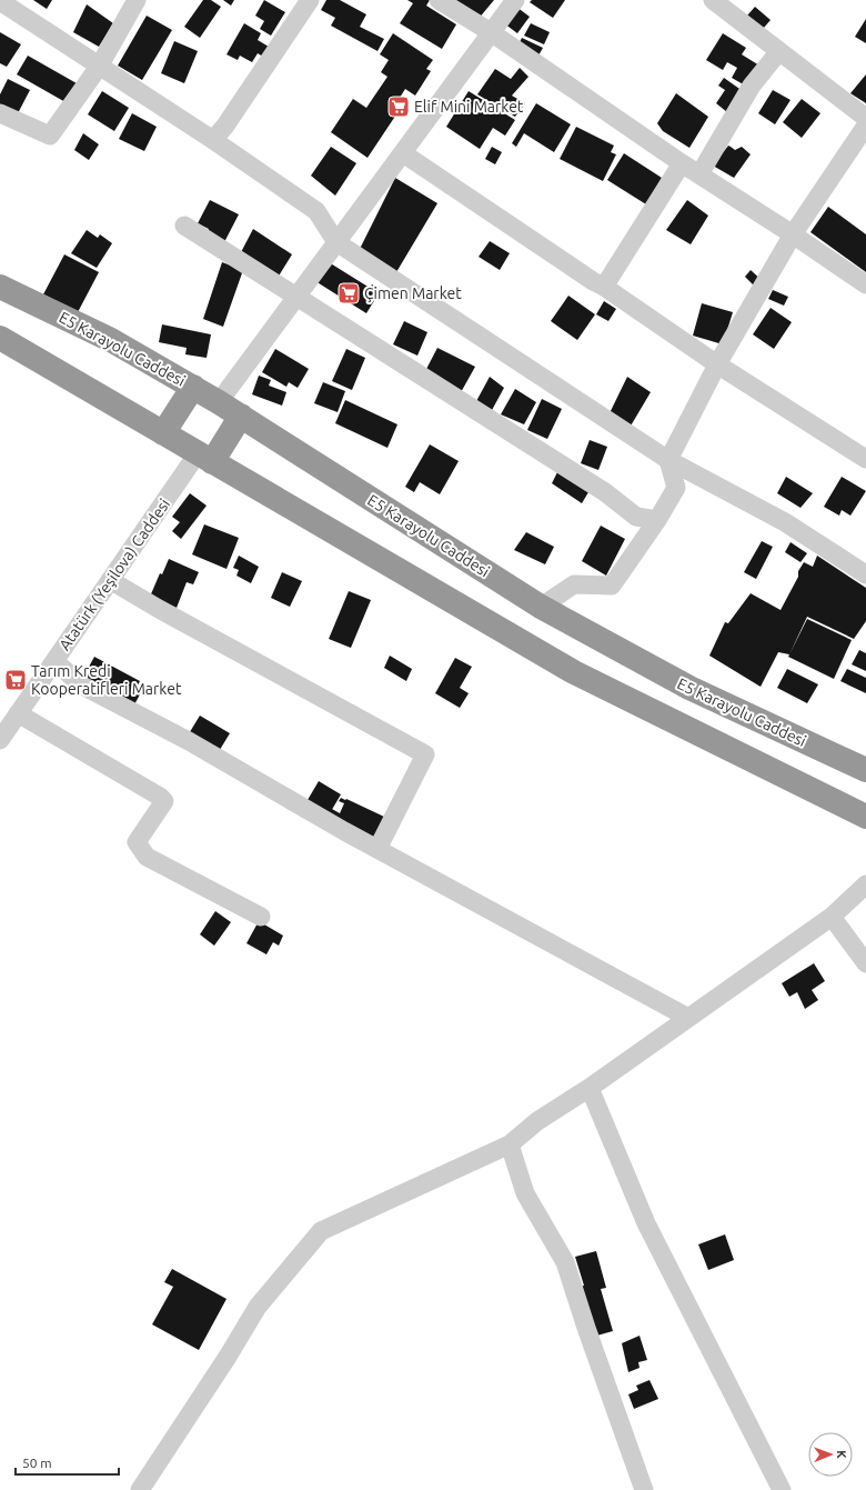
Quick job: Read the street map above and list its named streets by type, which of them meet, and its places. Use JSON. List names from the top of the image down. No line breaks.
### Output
{"streets":{"highway":["E5 Karayolu Caddesi"],"street":["Atatürk (Yeşilova) Caddesi"]},"places":{"supermarket":["Elif Mini Market","Çimen Market","Tarım Kredi Kooperatifleri Market"]},"scale_bar":"50 m","north":"right"}
